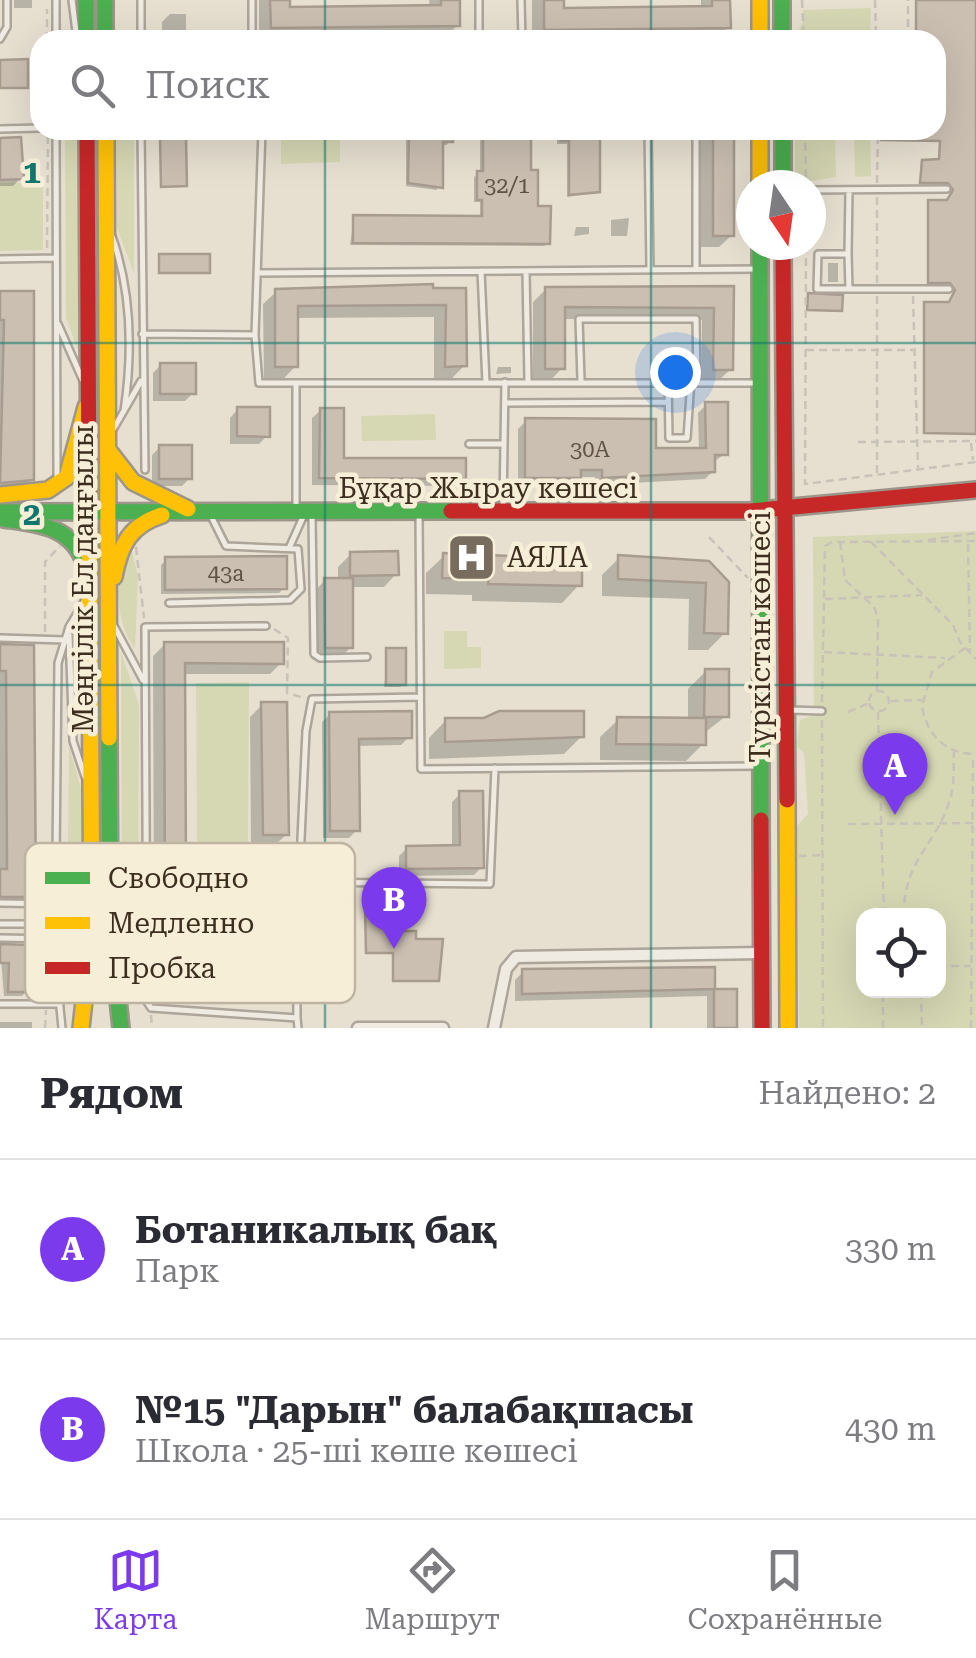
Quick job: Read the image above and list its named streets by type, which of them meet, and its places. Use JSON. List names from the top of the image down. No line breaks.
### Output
{"streets":{"main road":["Бұқар Жырау көшесі","Мәңгілік Ел даңғылы","Түркістан көшесі"]},"crossings":[["Бұқар Жырау көшесі","Мәңгілік Ел даңғылы"],["Бұқар Жырау көшесі","Түркістан көшесі"]],"places":{"hospital":["АЯЛА"]},"house_numbers":["32/1","30А","43а"],"legend":["Свободно","Медленно","Пробка"],"north":"bottom","page":{"search":"Поиск","pins":["A","B"],"heading":["Рядом","Найдено: 2"],"list":[{"mark":"A","name":"Ботаникалық бақ","note":"Парк","value":"330 m"},{"mark":"B","name":"№15 \"Дарын\" балабақшасы","note":"Школа · 25-ші көше көшесі","value":"430 m"}],"nav":["Карта","Маршрут","Сохранённые"]},"grid":{"rows":["1","2"]}}
